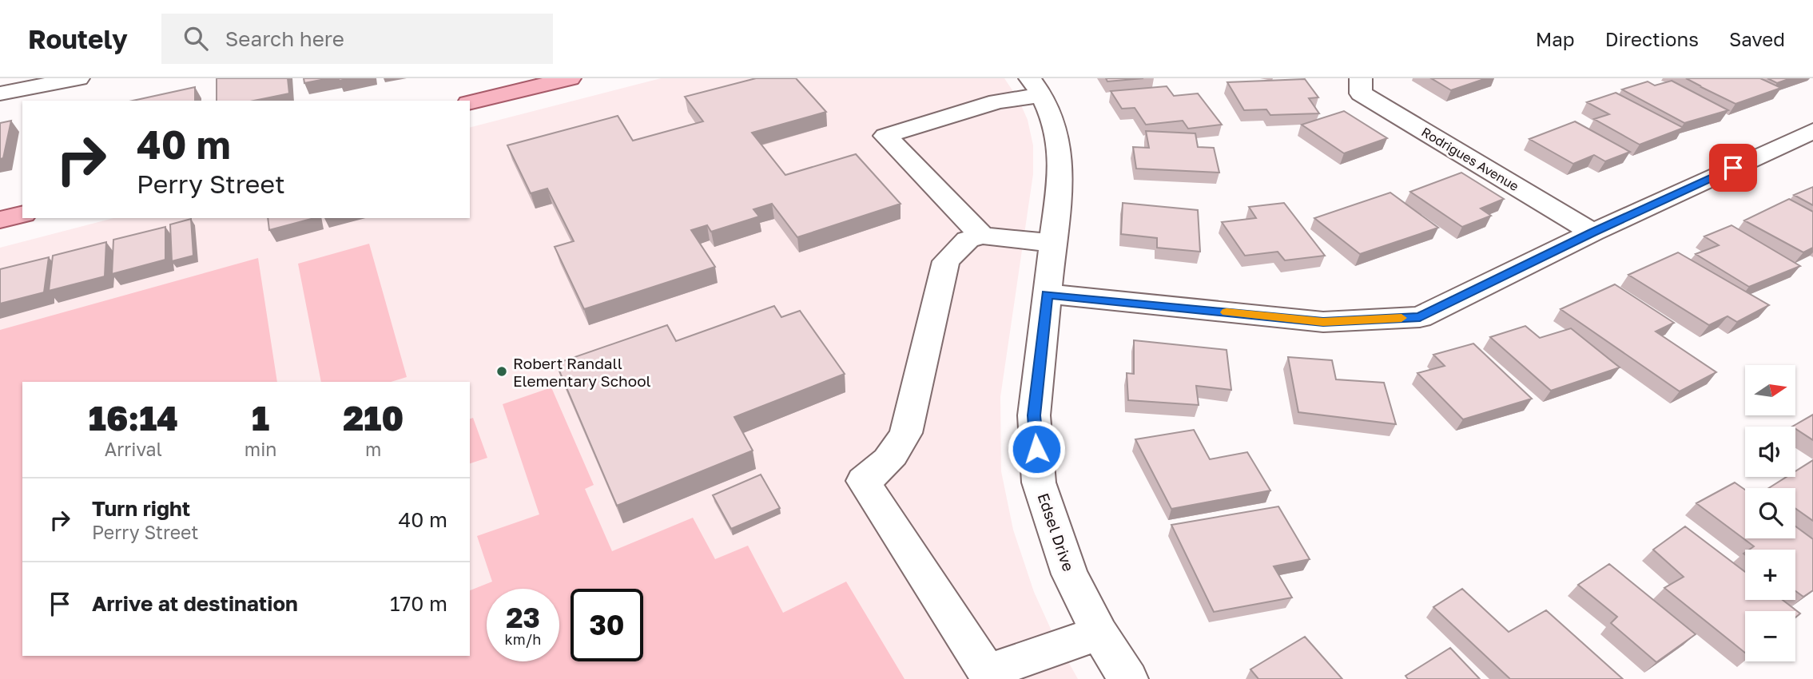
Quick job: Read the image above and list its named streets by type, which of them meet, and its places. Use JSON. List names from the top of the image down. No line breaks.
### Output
{"streets":{"street":["Rodrigues Avenue","Edsel Drive"]},"places":["Robert Randall Elementary School"],"north":"right","page":{"header":"Routely","search":"Search here","nav":["Map","Directions","Saved"],"turn":["40 m","Perry Street"],"map_buttons":["+","−"],"eta":["16:14","Arrival","1","min","210","m"],"list":[{"name":"Turn right","note":"Perry Street","value":"40 m"},{"name":"Arrive at destination","value":"170 m"}],"speed":"23 km/h","limit":"30"}}
